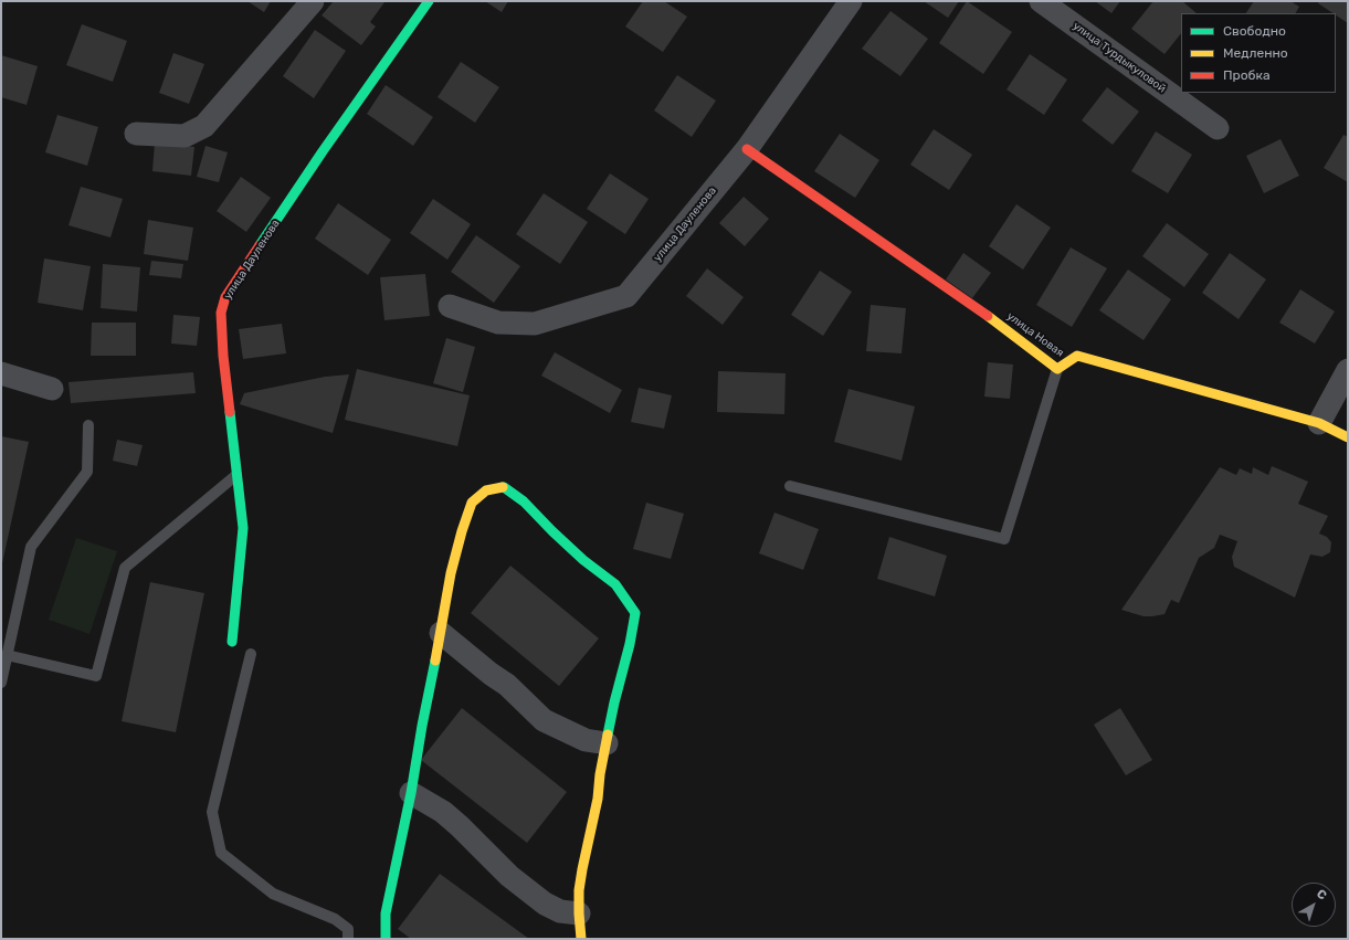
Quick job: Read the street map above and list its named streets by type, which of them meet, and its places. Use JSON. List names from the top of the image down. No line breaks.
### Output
{"streets":{"street":["улица Турдыкуловой","улица Дауленова","улица Новая"]},"crossings":[["улица Дауленова","улица Новая"]],"legend":["Свободно","Медленно","Пробка"],"north":"top right"}
